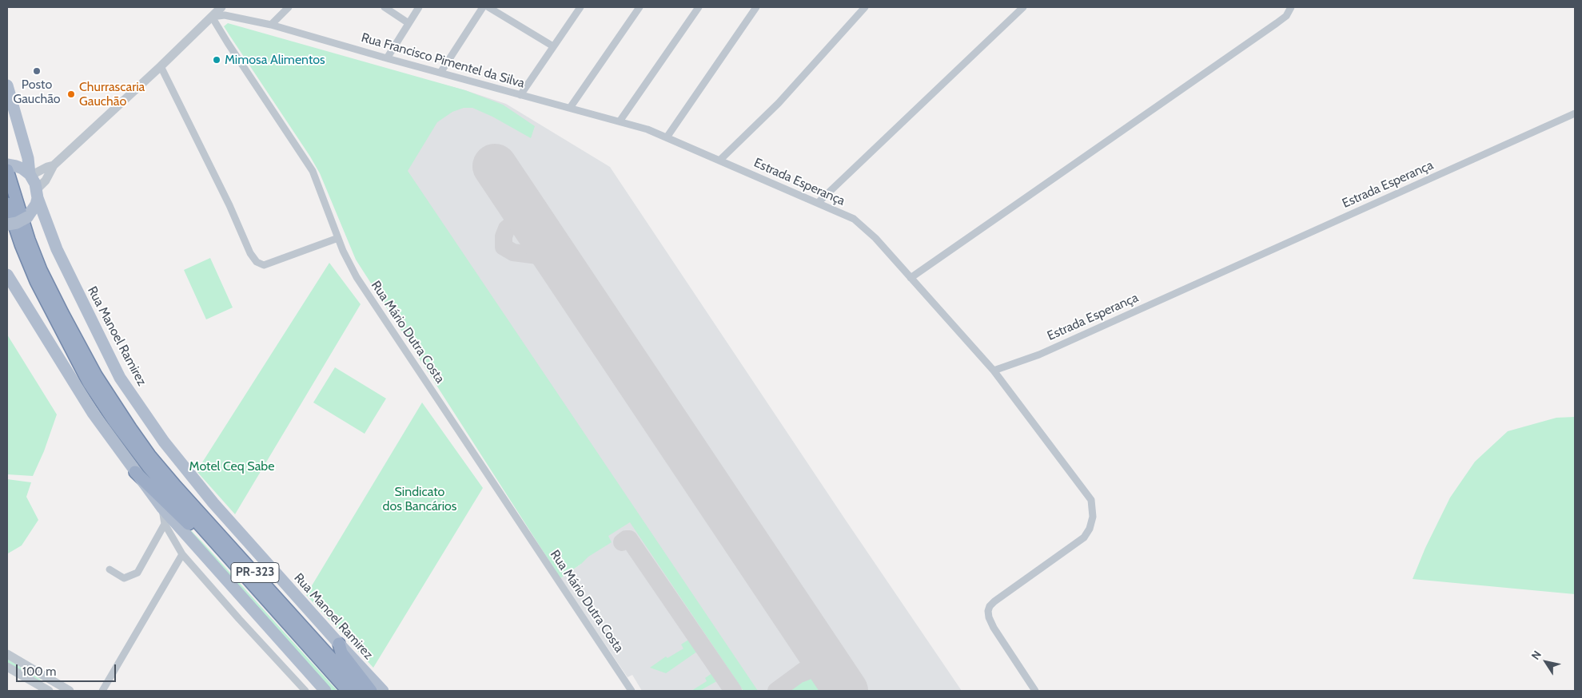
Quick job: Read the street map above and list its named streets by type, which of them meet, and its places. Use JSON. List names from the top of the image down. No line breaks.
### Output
{"streets":{"highway":["PR-323"],"main road":["Rua Manoel Ramirez"],"street":["Rua Francisco Pimentel da Silva","Estrada Esperança","Rua Mário Dutra Costa"]},"crossings":[["Rua Francisco Pimentel da Silva","Estrada Esperança"],["Rua Francisco Pimentel da Silva","Rua Mário Dutra Costa"]],"parks":["Motel Ceq Sabe","Sindicato dos Bancários"],"places":["Mimosa Alimentos","Posto Gauchão","Churrascaria Gauchão"],"scale_bar":"100 m","north":"top left"}
